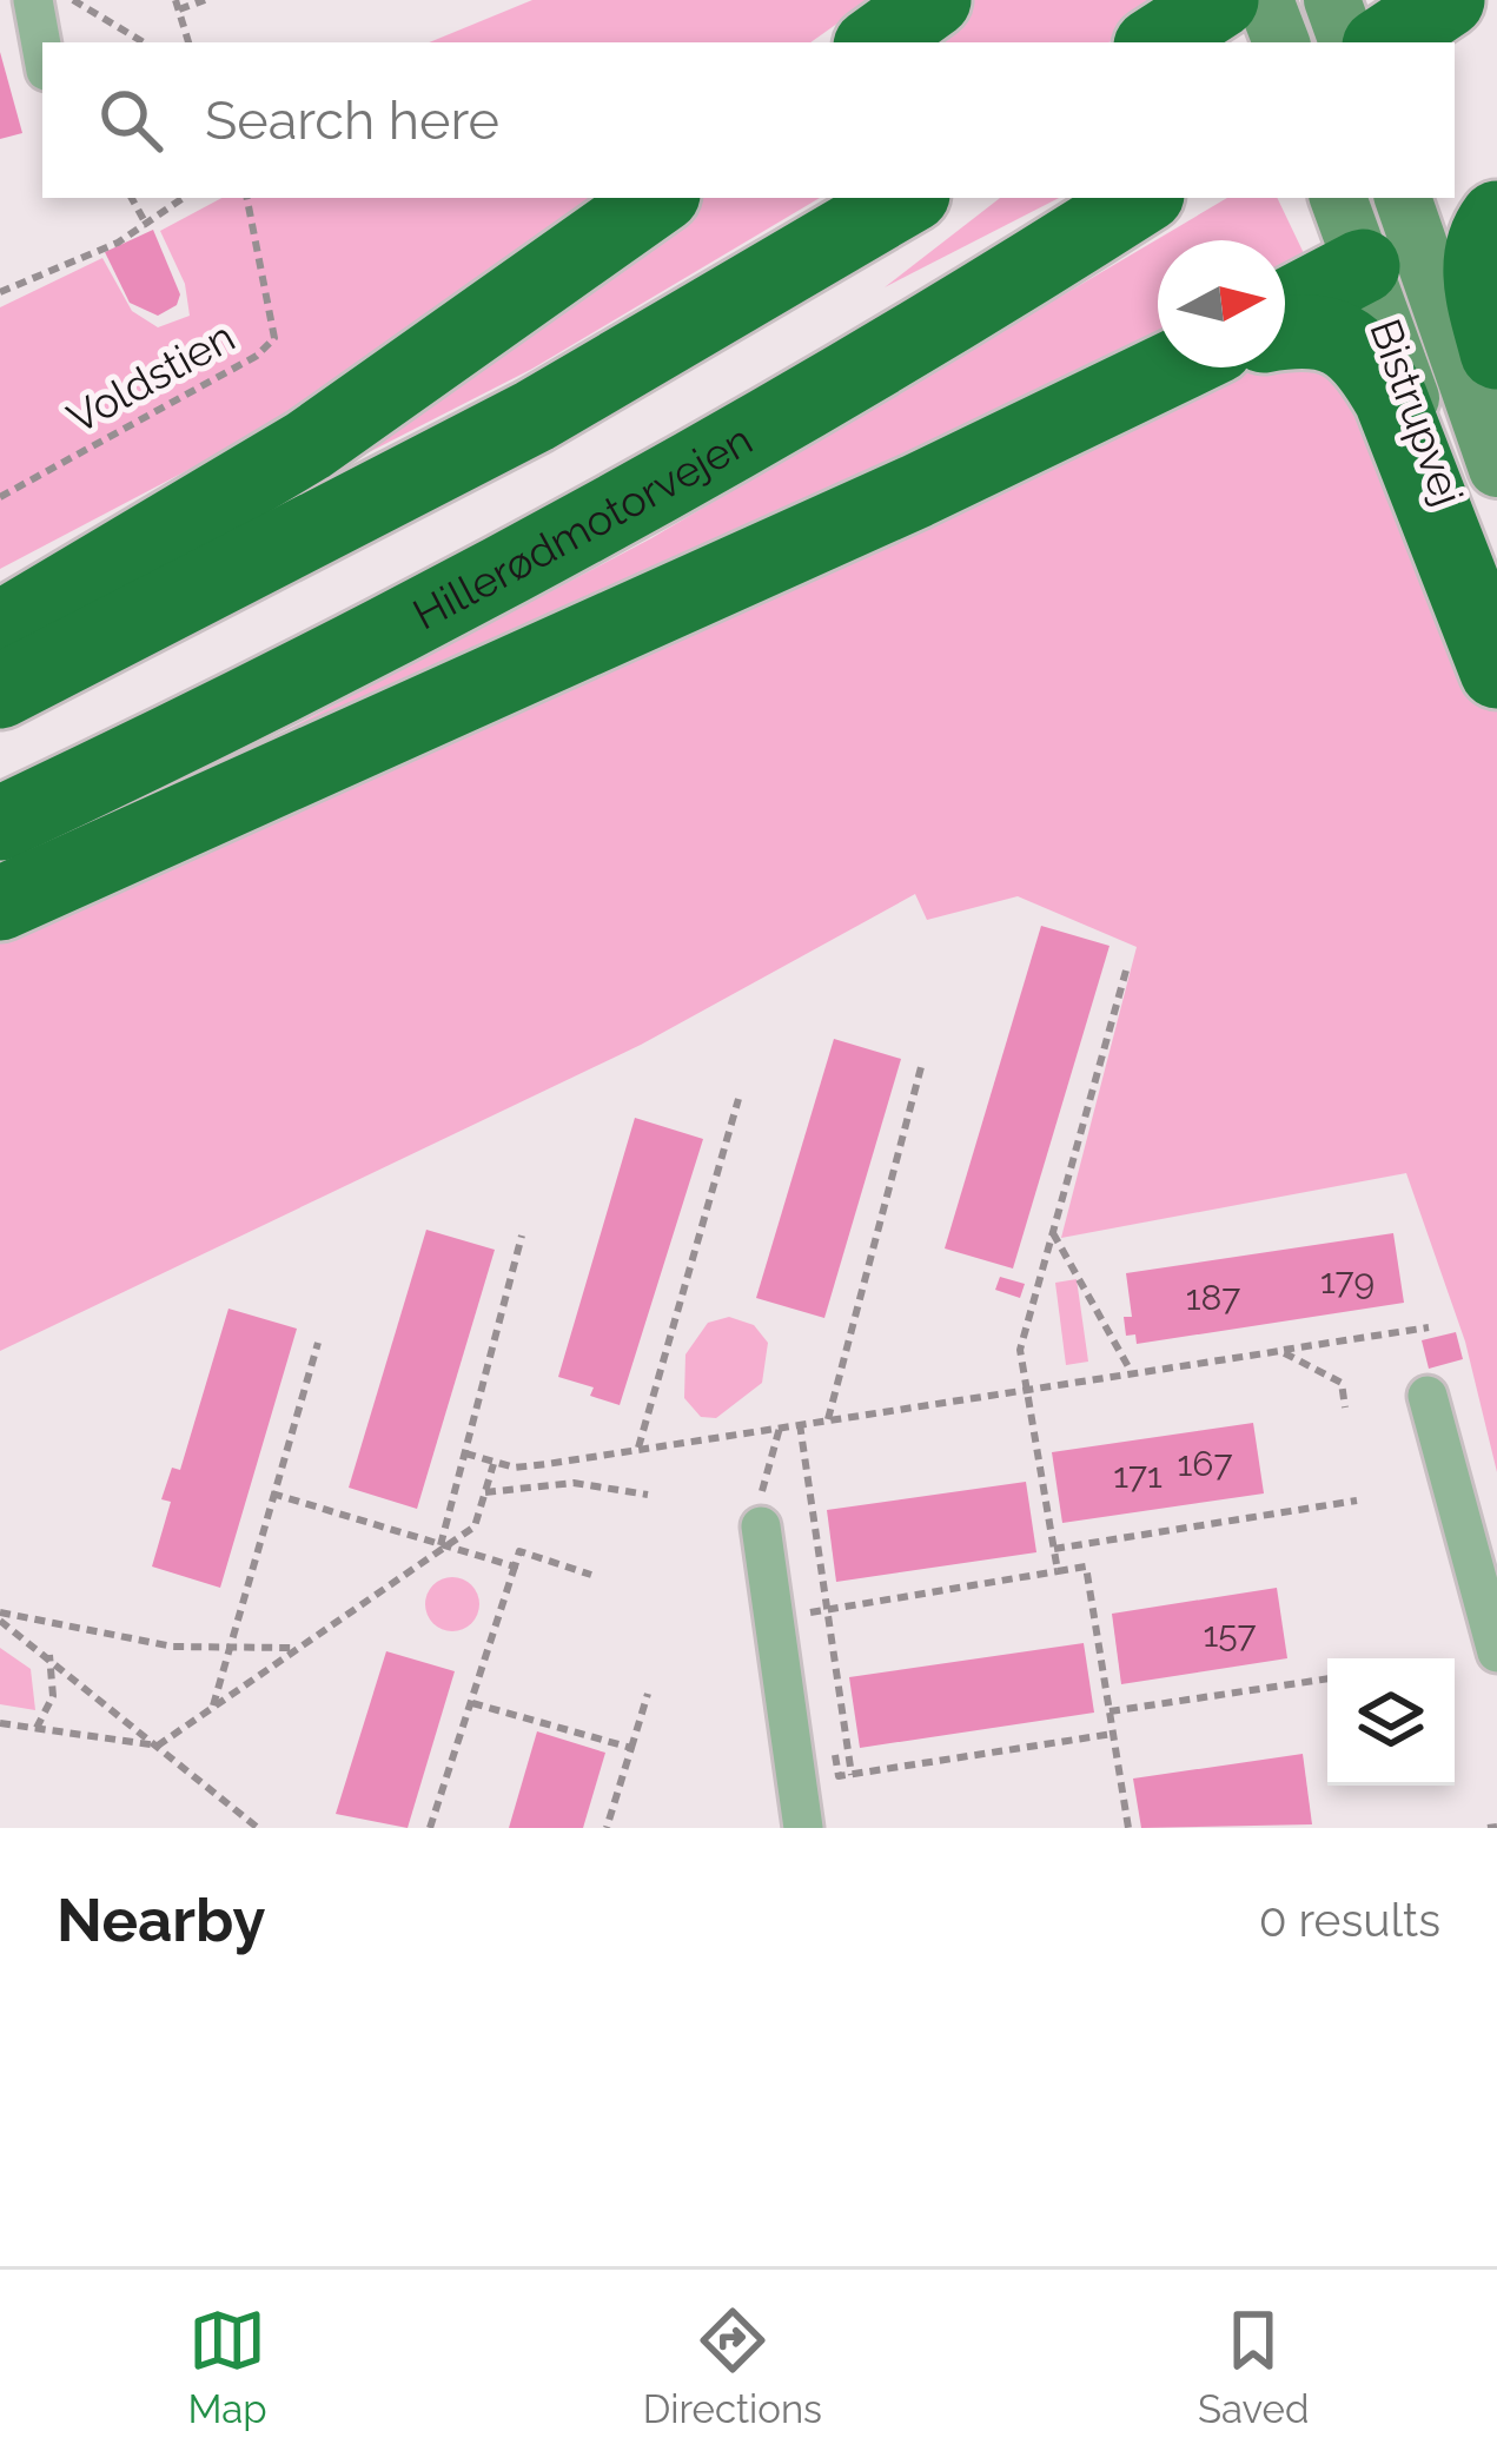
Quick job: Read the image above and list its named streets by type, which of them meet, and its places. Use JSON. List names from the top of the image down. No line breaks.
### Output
{"streets":{"highway":["Hillerødmotorvejen"],"main road":["Bistrupvej"],"path":["Voldstien"]},"house_numbers":["179","187","167","171","157"],"north":"right","page":{"search":"Search here","heading":["Nearby","0 results"],"nav":["Map","Directions","Saved"]}}
